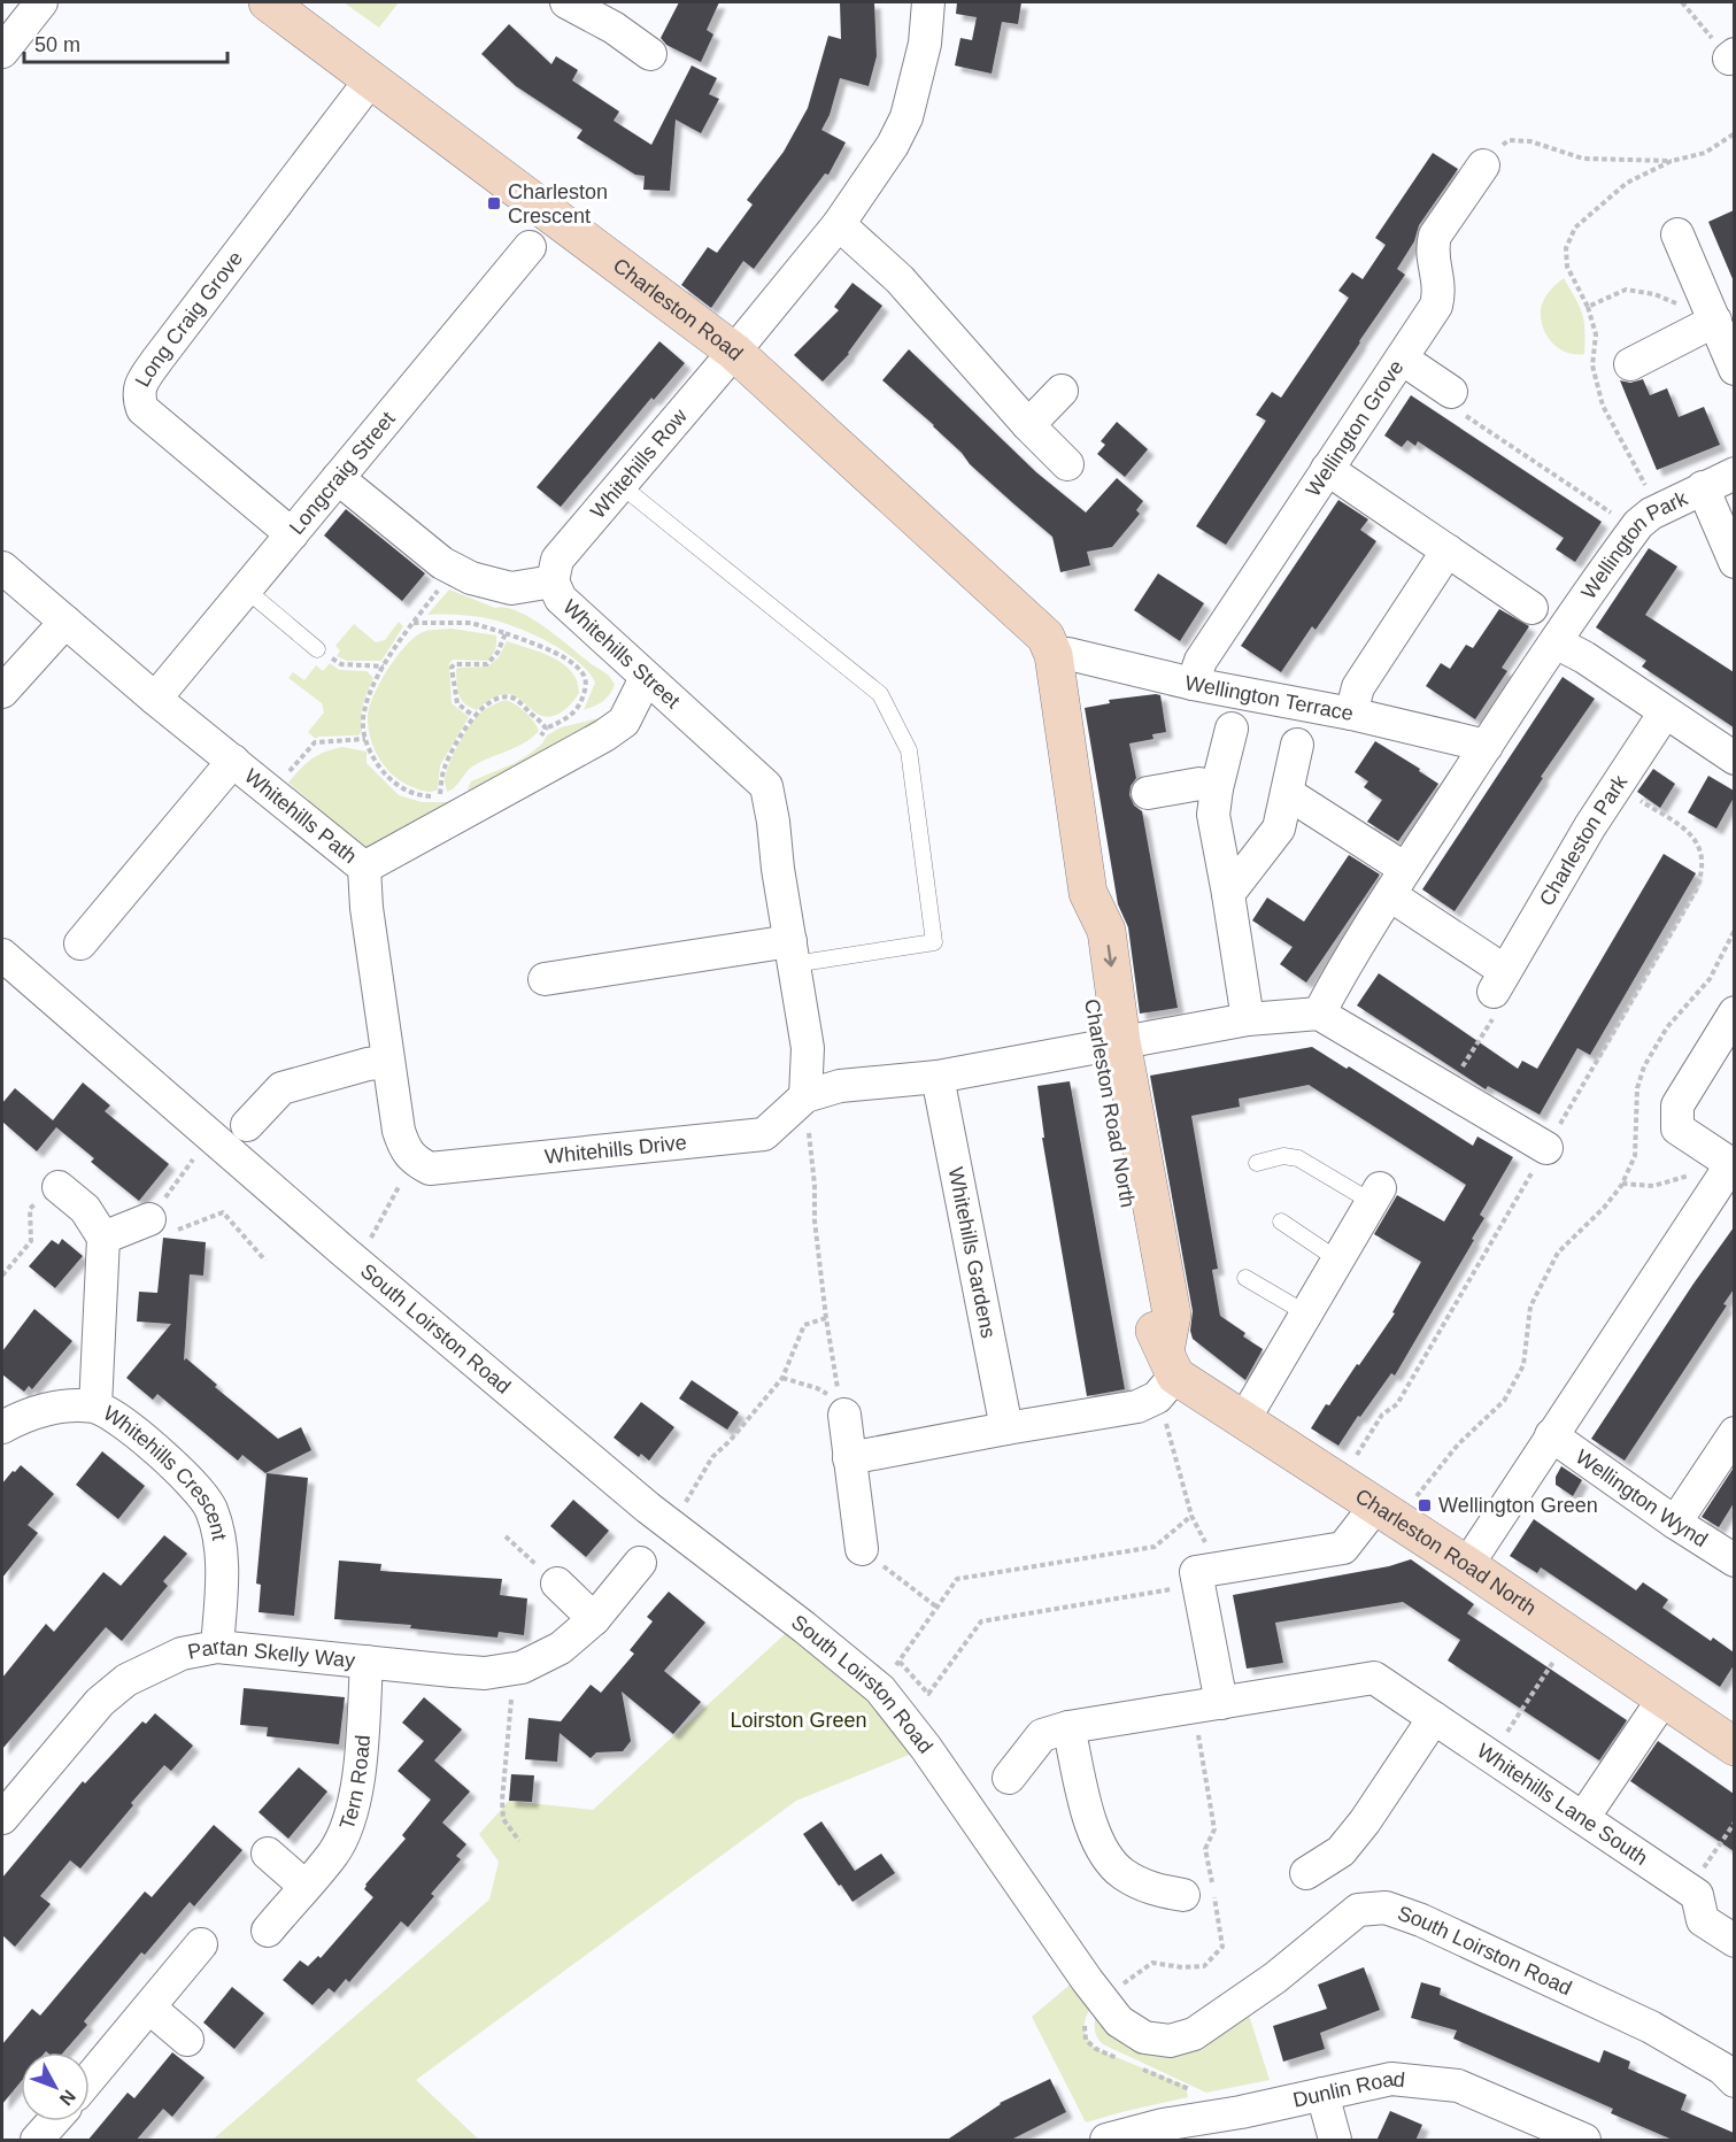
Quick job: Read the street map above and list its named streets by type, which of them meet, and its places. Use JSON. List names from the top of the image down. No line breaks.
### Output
{"streets":{"street":["Charleston Road","Long Craig Grove","Wellington Grove","Whitehills Row","Longcraig Street","Wellington Park","Whitehills Street","Wellington Terrace","Whitehills Path","Charleston Park","Charleston Road North","Whitehills Drive","Whitehills Gardens","South Loirston Road","Whitehills Crescent","Wellington Wynd","Partan Skelly Way","Tern Road","Whitehills Lane South","Dunlin Road"]},"crossings":[["Charleston Road","Long Craig Grove"],["Charleston Road","Whitehills Row"],["Charleston Road","Wellington Terrace"],["Charleston Road","Charleston Road North"],["Long Craig Grove","Longcraig Street"],["Wellington Grove","Wellington Terrace"],["Whitehills Row","Whitehills Street"],["Longcraig Street","Whitehills Street"],["Longcraig Street","Whitehills Path"],["Whitehills Street","Whitehills Path"],["Whitehills Street","Whitehills Drive"],["Wellington Terrace","Charleston Road North"],["Charleston Road North","Whitehills Drive"],["Whitehills Drive","Whitehills Gardens"],["Whitehills Crescent","Partan Skelly Way"],["Partan Skelly Way","Tern Road"]],"parks":["Loirston Green"],"places":{"transit":["Charleston Crescent","Wellington Green"]},"scale_bar":"50 m","north":"bottom right"}
